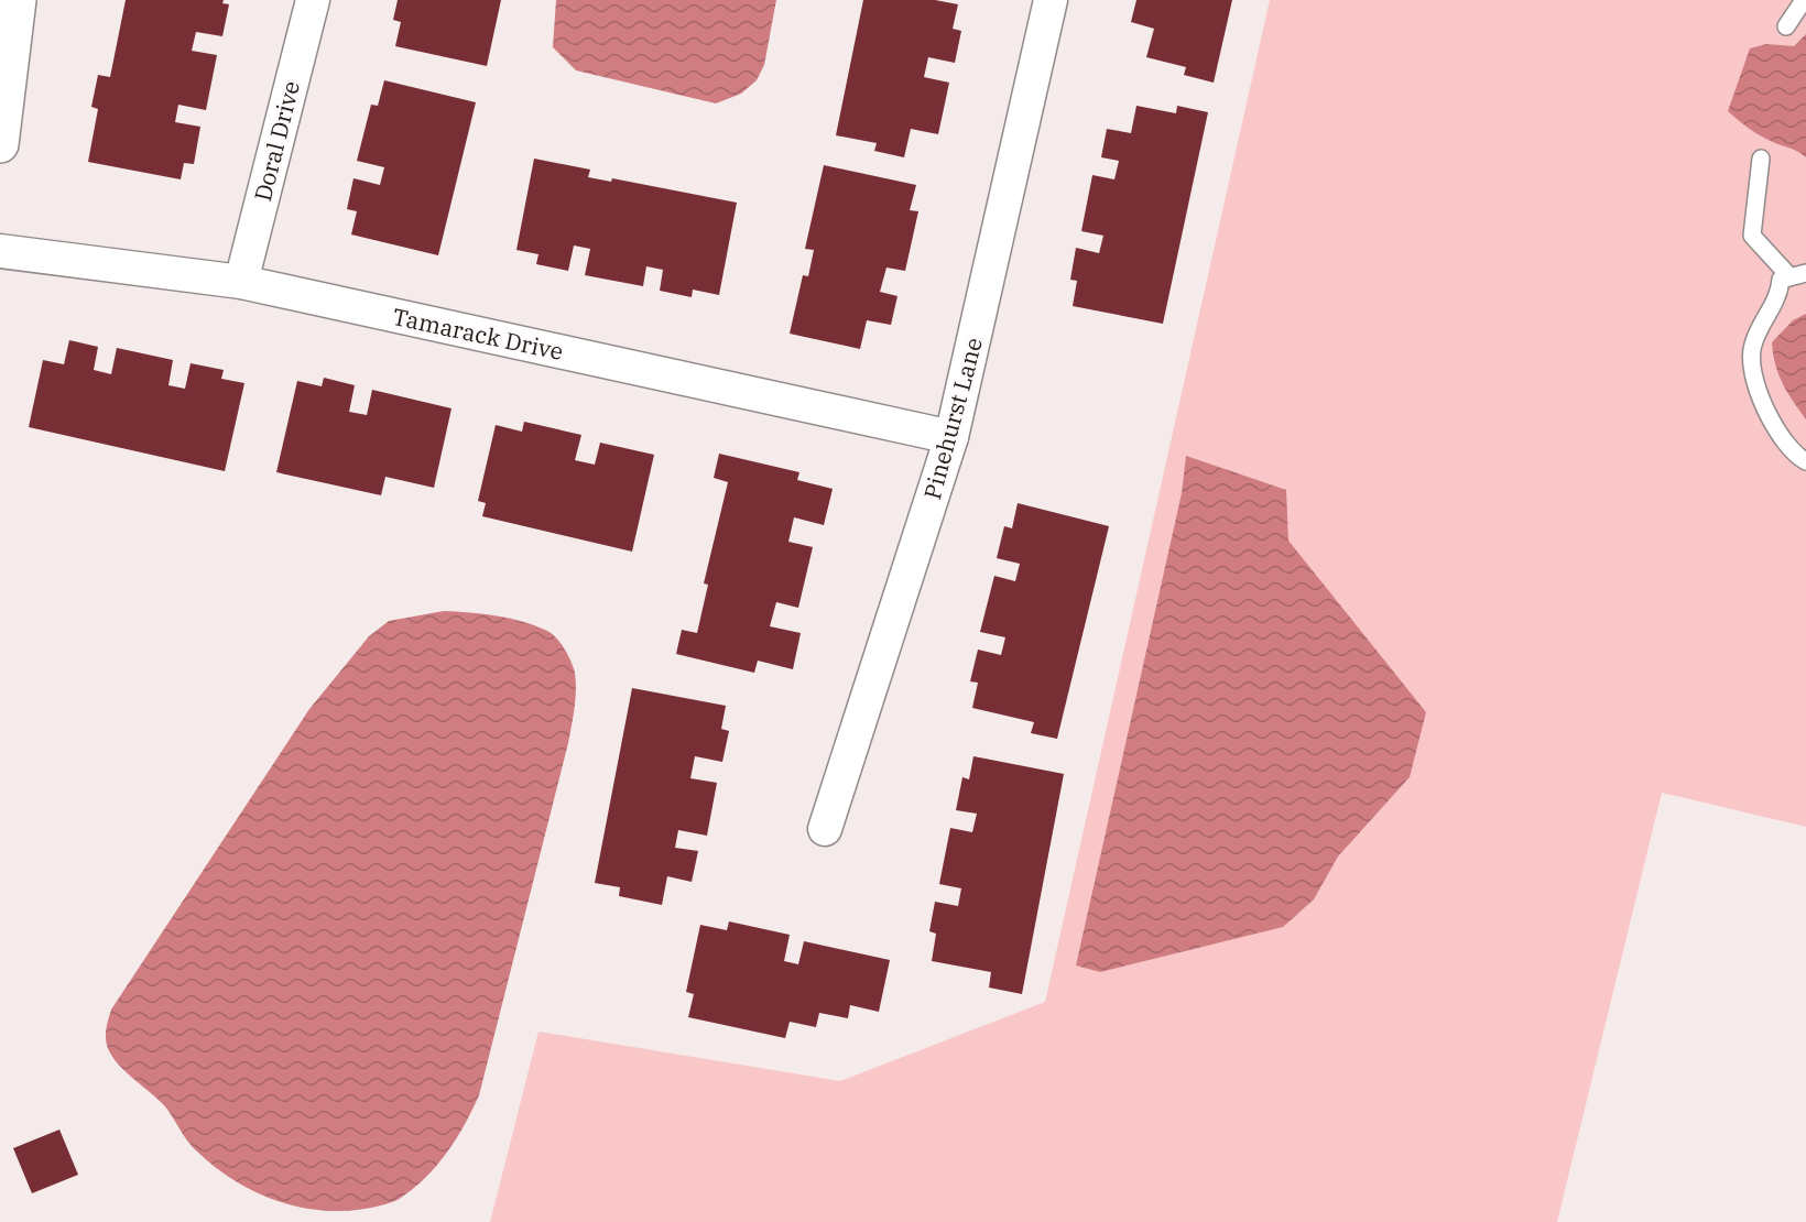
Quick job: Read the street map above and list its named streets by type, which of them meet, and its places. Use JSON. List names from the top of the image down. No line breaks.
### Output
{"streets":{"street":["Doral Drive","Tamarack Drive","Pinehurst Lane"]},"crossings":[["Doral Drive","Tamarack Drive"],["Tamarack Drive","Pinehurst Lane"]]}
